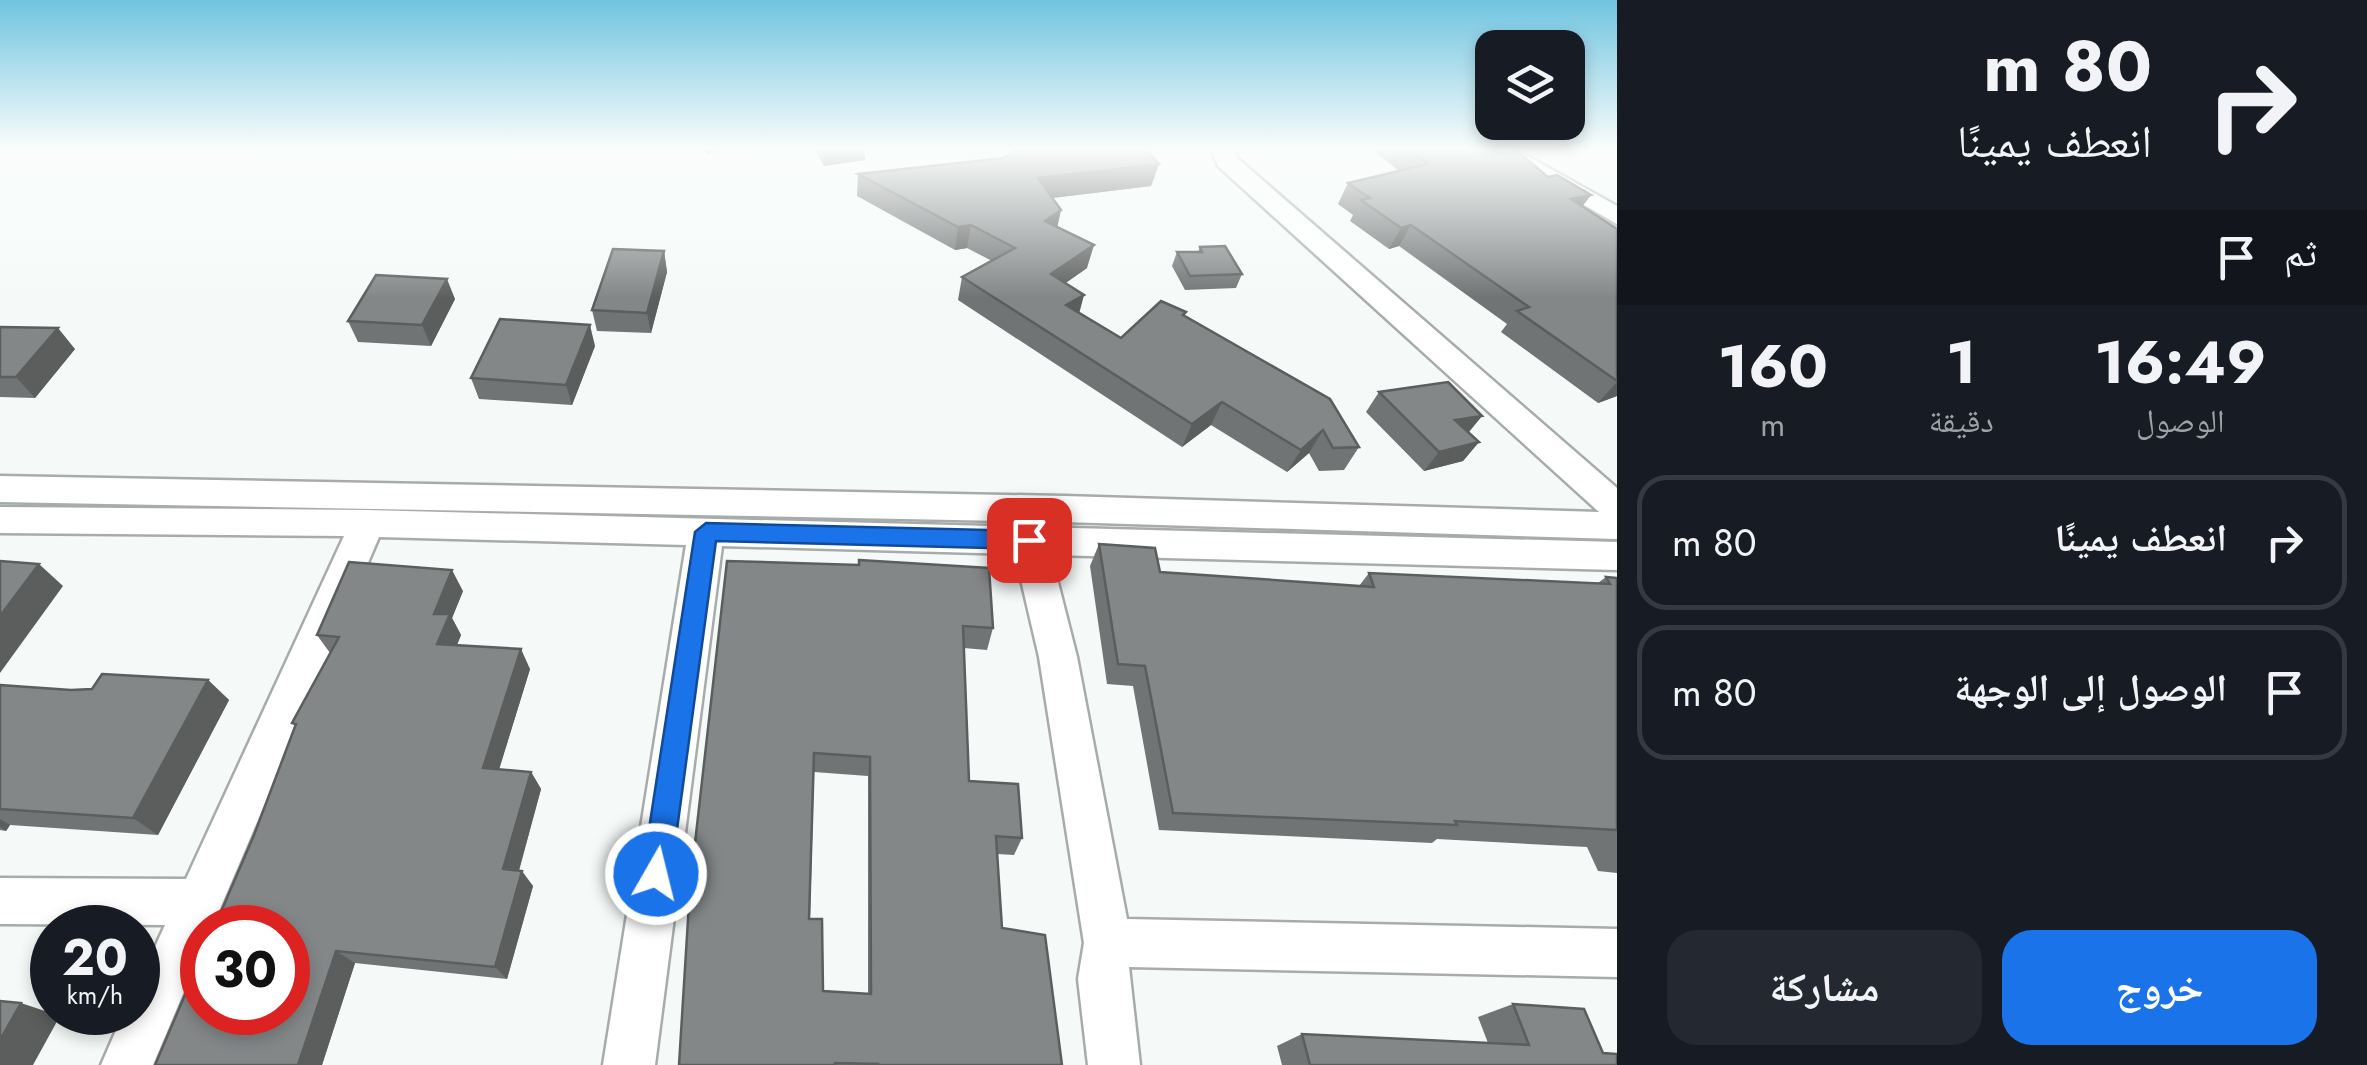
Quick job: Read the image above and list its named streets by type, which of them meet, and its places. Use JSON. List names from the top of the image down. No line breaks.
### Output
{"page":{"turn":["80 m","انعطف يمينًا"],"then":"ثم","eta":["16:49","الوصول","1","دقيقة","160","m"],"list":[{"name":"انعطف يمينًا","value":"80 m"},{"name":"الوصول إلى الوجهة","value":"80 m"}],"speed":"20 km/h","limit":"30","buttons":["خروج","مشاركة"]}}
